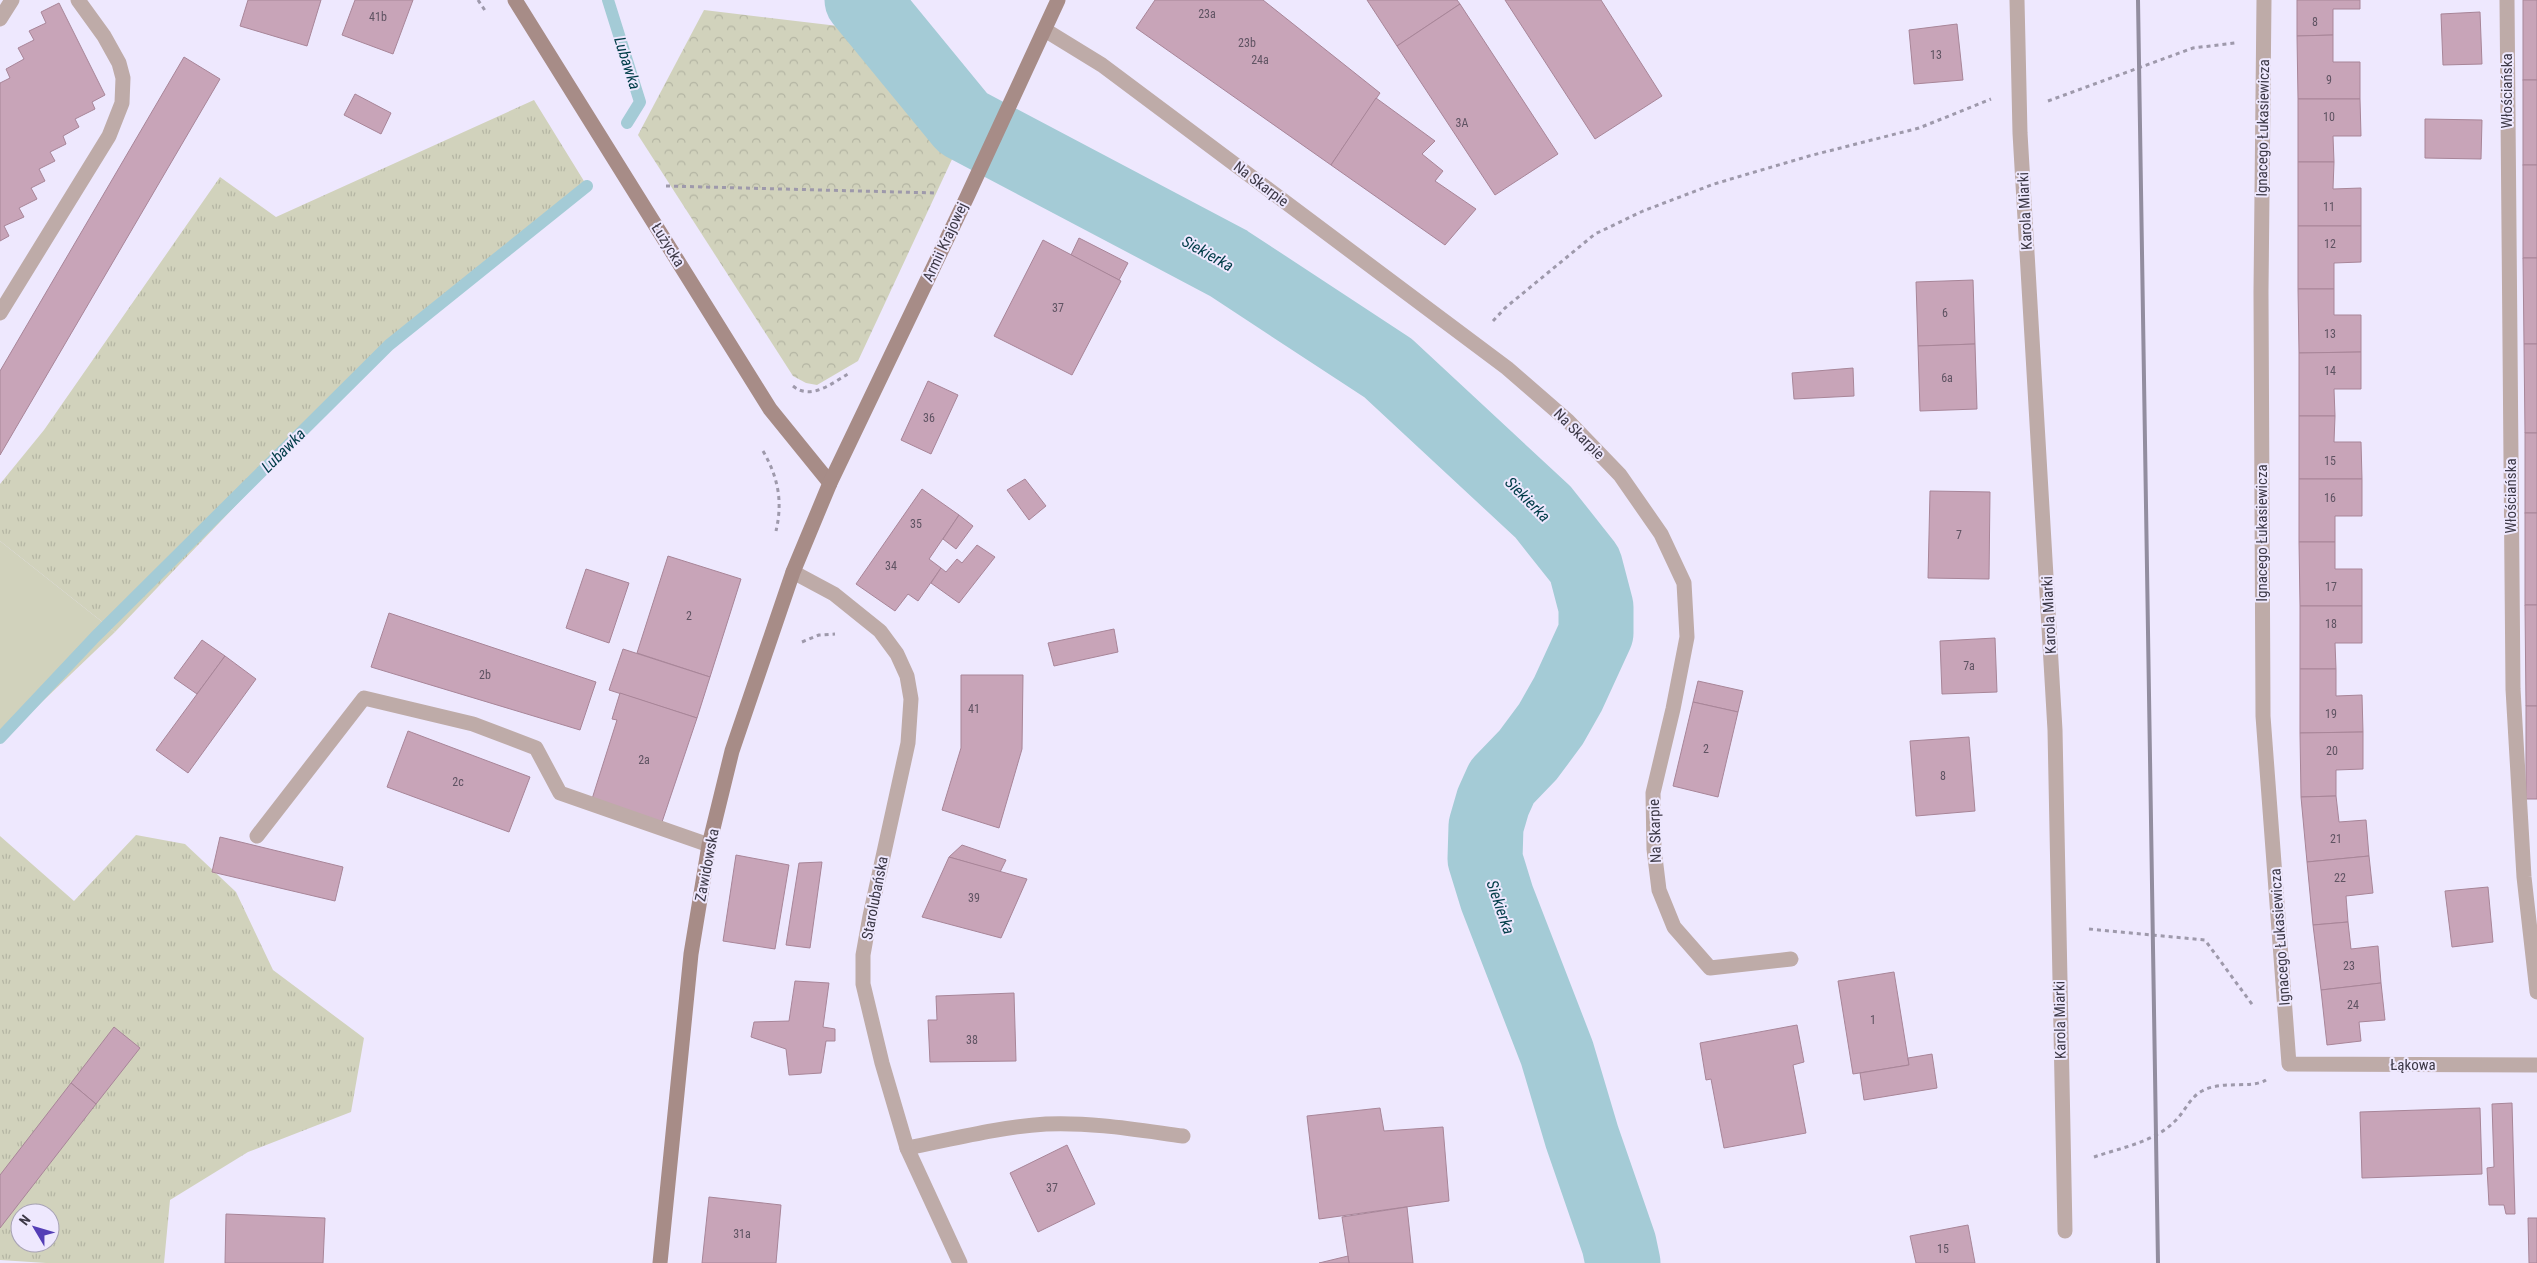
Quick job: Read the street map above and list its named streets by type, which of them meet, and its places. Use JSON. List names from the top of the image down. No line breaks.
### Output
{"streets":{"main road":["Armii Krajowej","Łużycka","Zawidowska"],"street":["Włościańska","Ignacego Łukasiewicza","Na Skarpie","Karola Miarki","Starolubańska","Łąkowa"]},"crossings":[["Ignacego Łukasiewicza","Łąkowa"],["Na Skarpie","Armii Krajowej"],["Armii Krajowej","Łużycka"],["Armii Krajowej","Zawidowska"],["Łużycka","Zawidowska"],["Zawidowska","Starolubańska"]],"water":["Lubawka","Siekierka"],"house_numbers":["23a","41b","8","23b","13","24a","9","10","3A","11","12","37","6","13","14","6a","36","15","16","35","7","34","17","2","18","7a","2b","41","19","2","20","2a","8","2c","21","22","39","23","24","1","38","37","31a","15"],"north":"top left"}
